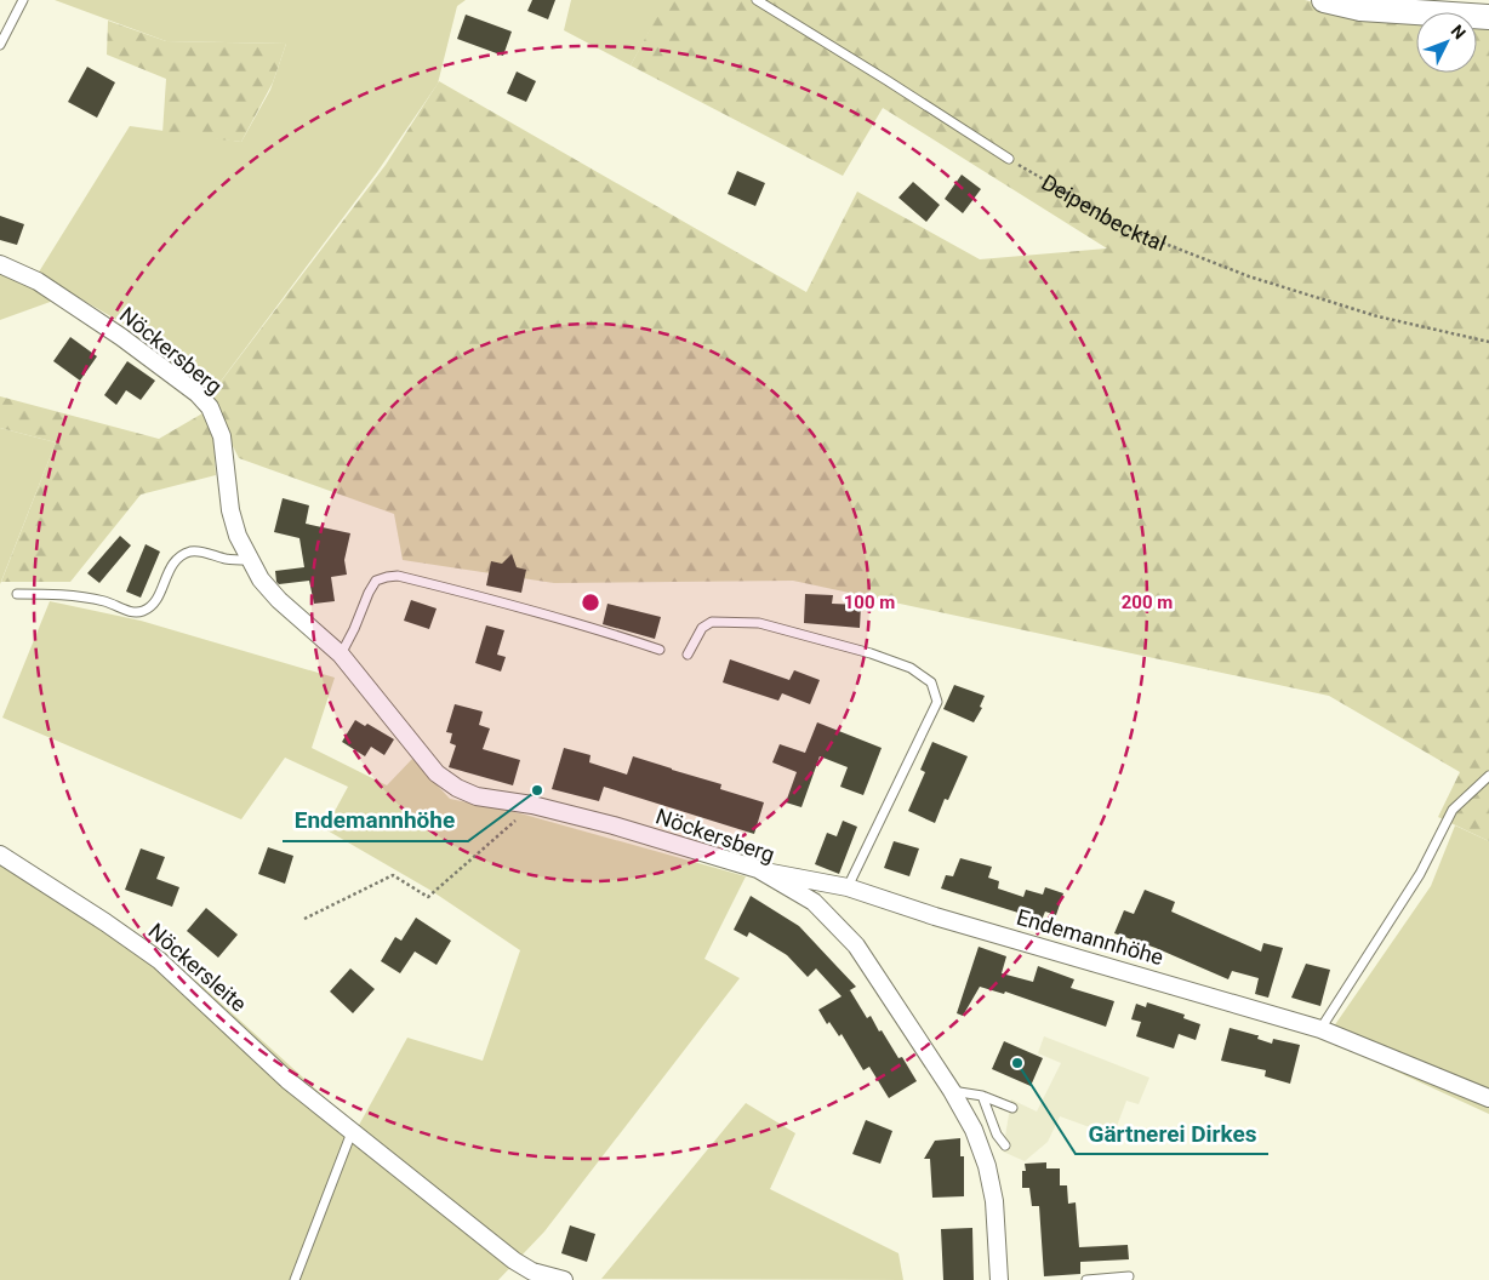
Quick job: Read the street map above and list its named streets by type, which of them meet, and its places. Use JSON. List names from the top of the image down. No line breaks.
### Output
{"streets":{"street":["Nöckersberg","Endemannhöhe","Nöckersleite"],"path":["Deipenbecktal"]},"crossings":[["Nöckersberg","Endemannhöhe"]],"places":["Endemannhöhe","Gärtnerei Dirkes"],"north":"top right","rings":["100 m","200 m"]}
